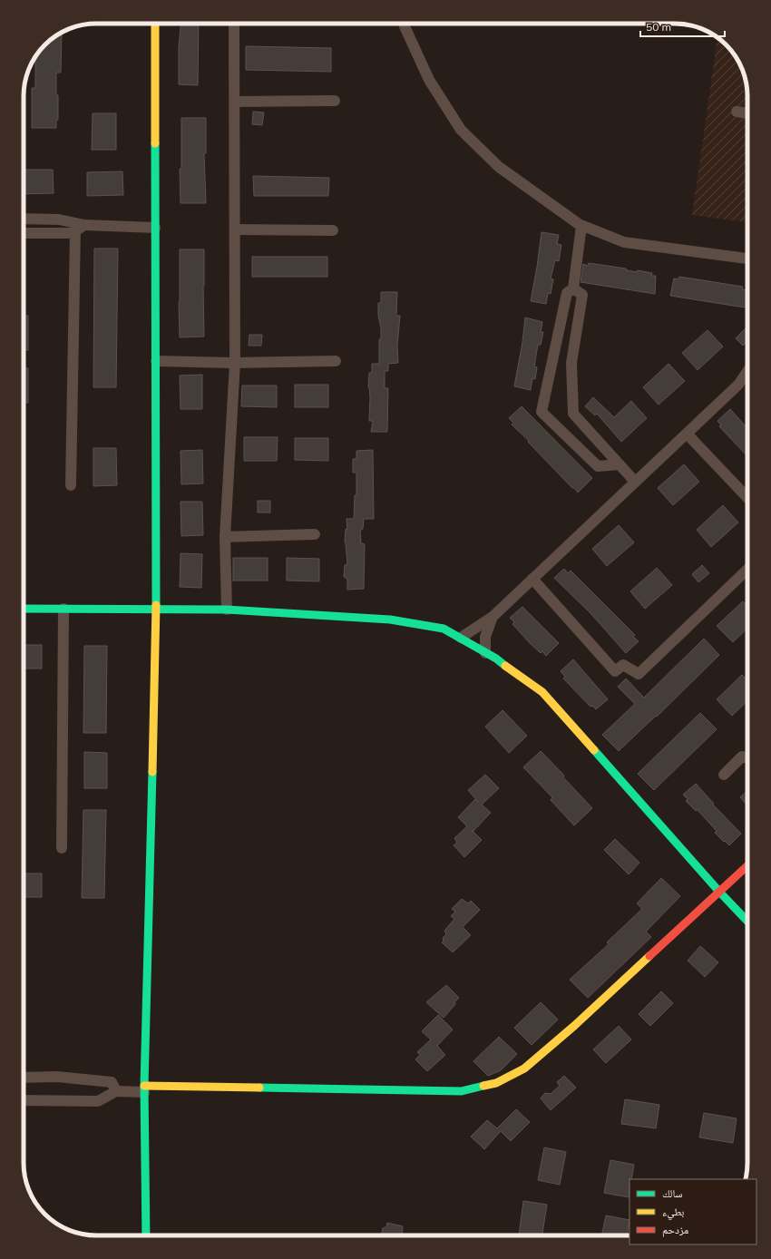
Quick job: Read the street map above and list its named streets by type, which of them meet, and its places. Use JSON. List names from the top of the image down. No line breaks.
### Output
{"legend":["سالك","بطيء","مزدحم"],"scale_bar":"50 m"}
